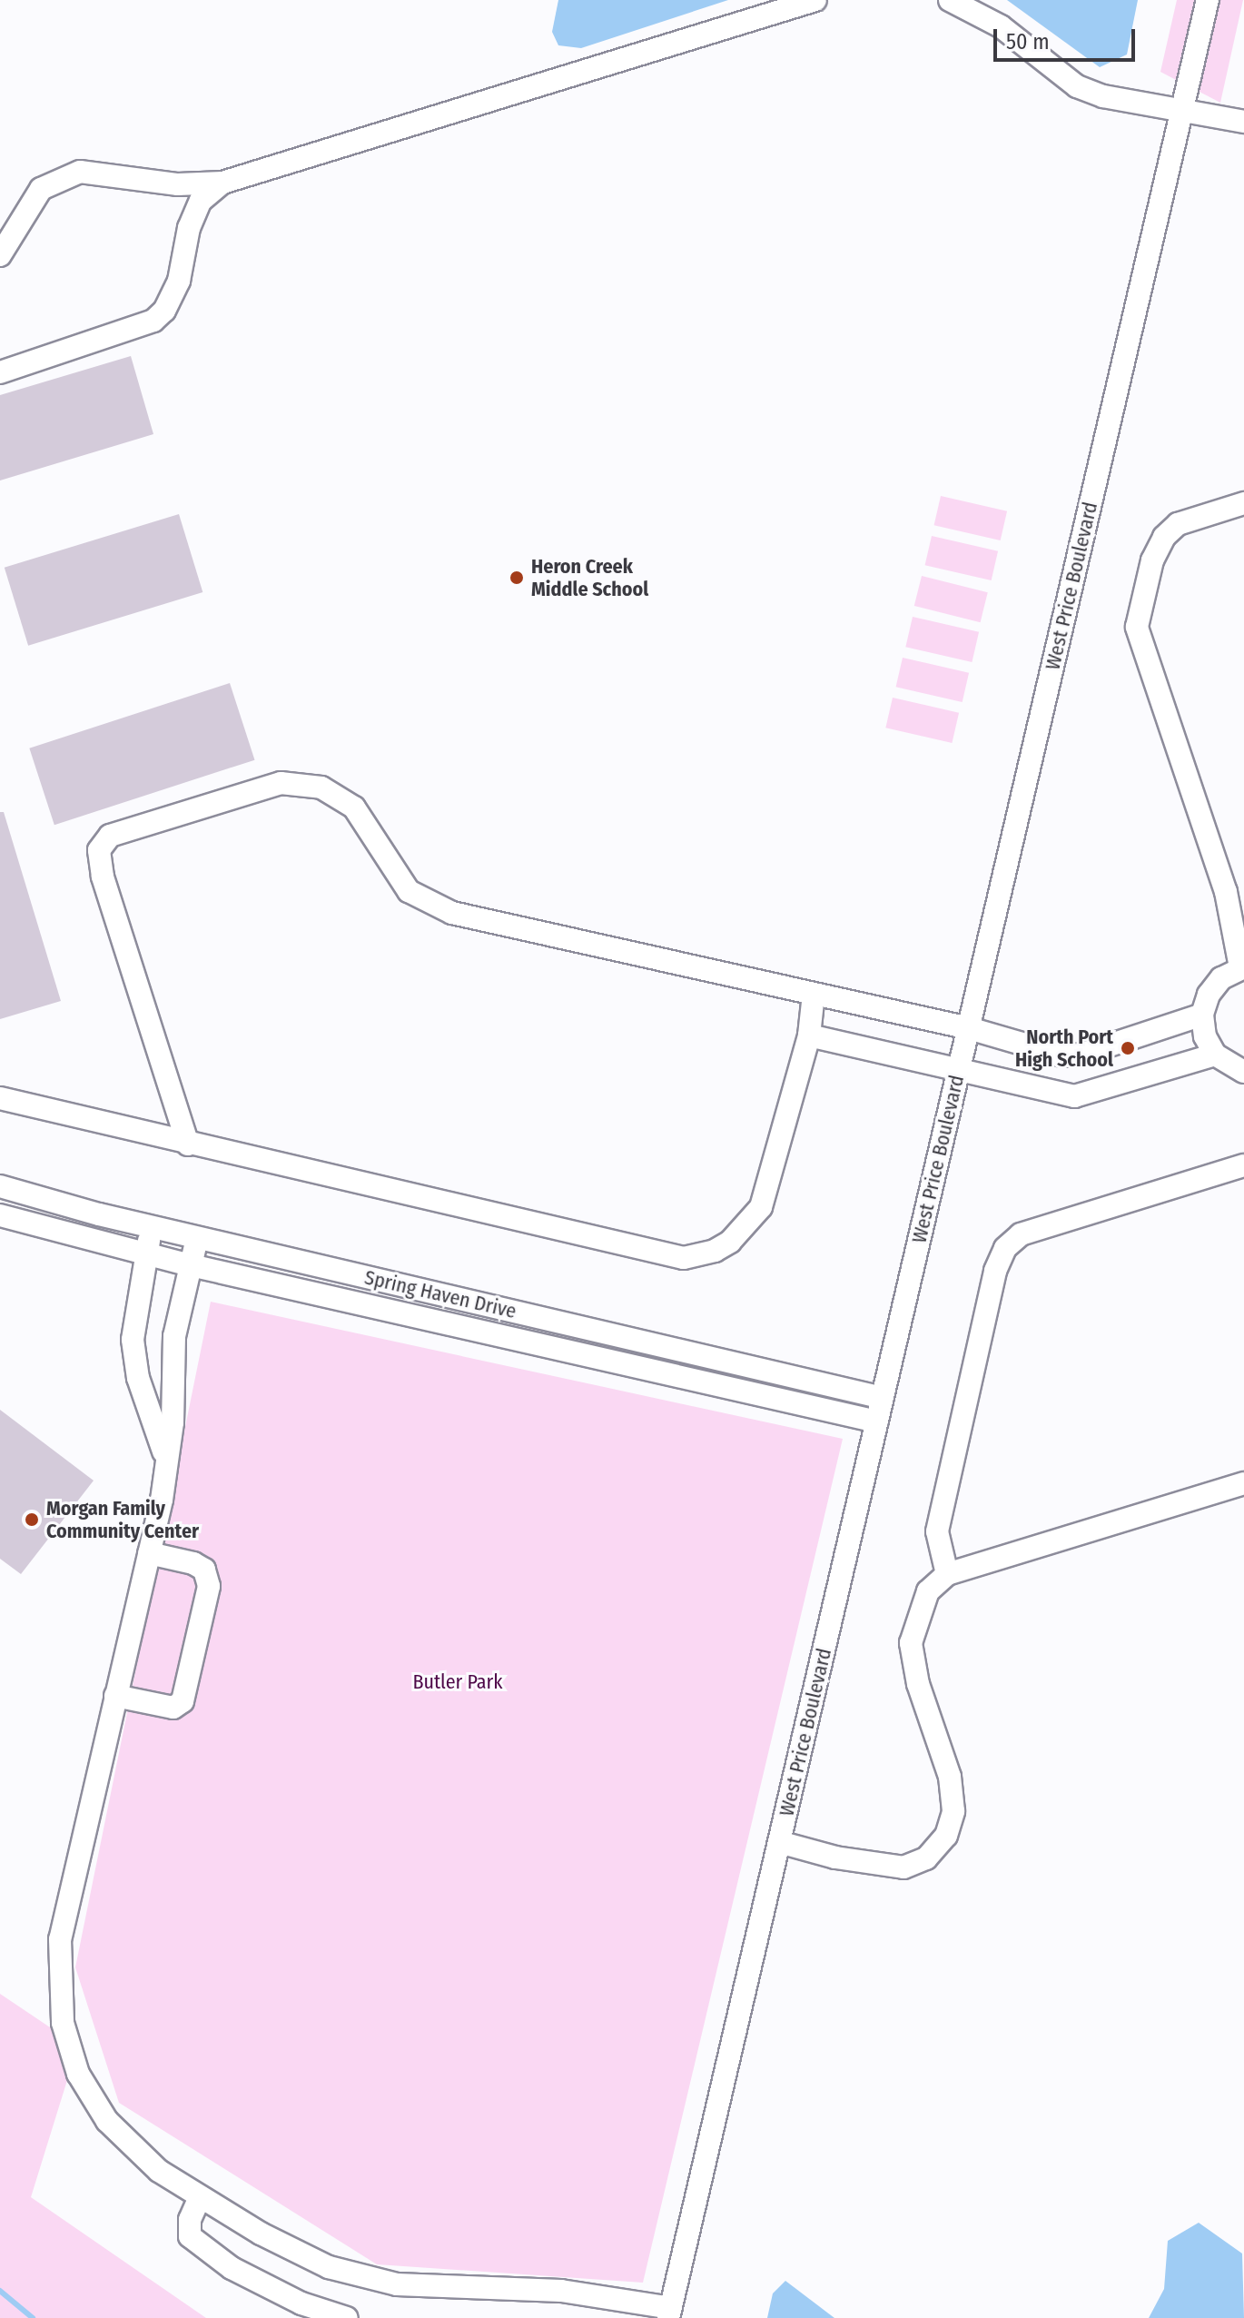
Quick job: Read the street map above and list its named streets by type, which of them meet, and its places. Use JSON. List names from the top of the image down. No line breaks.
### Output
{"streets":{"street":["West Price Boulevard","Spring Haven Drive"]},"crossings":[["West Price Boulevard","Spring Haven Drive"]],"parks":["Butler Park"],"places":["Heron Creek Middle School","North Port High School","Morgan Family Community Center"],"scale_bar":"50 m"}
